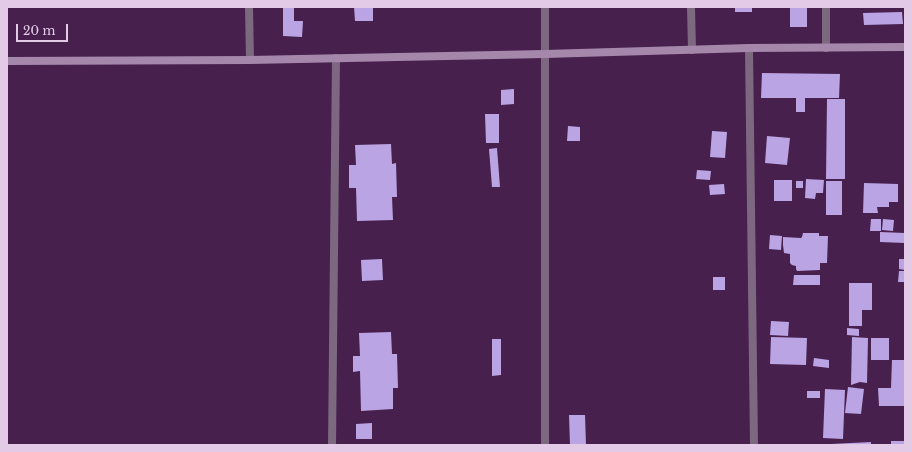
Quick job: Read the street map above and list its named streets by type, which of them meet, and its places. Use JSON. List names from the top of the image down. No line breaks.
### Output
{"scale_bar":"20 m"}
